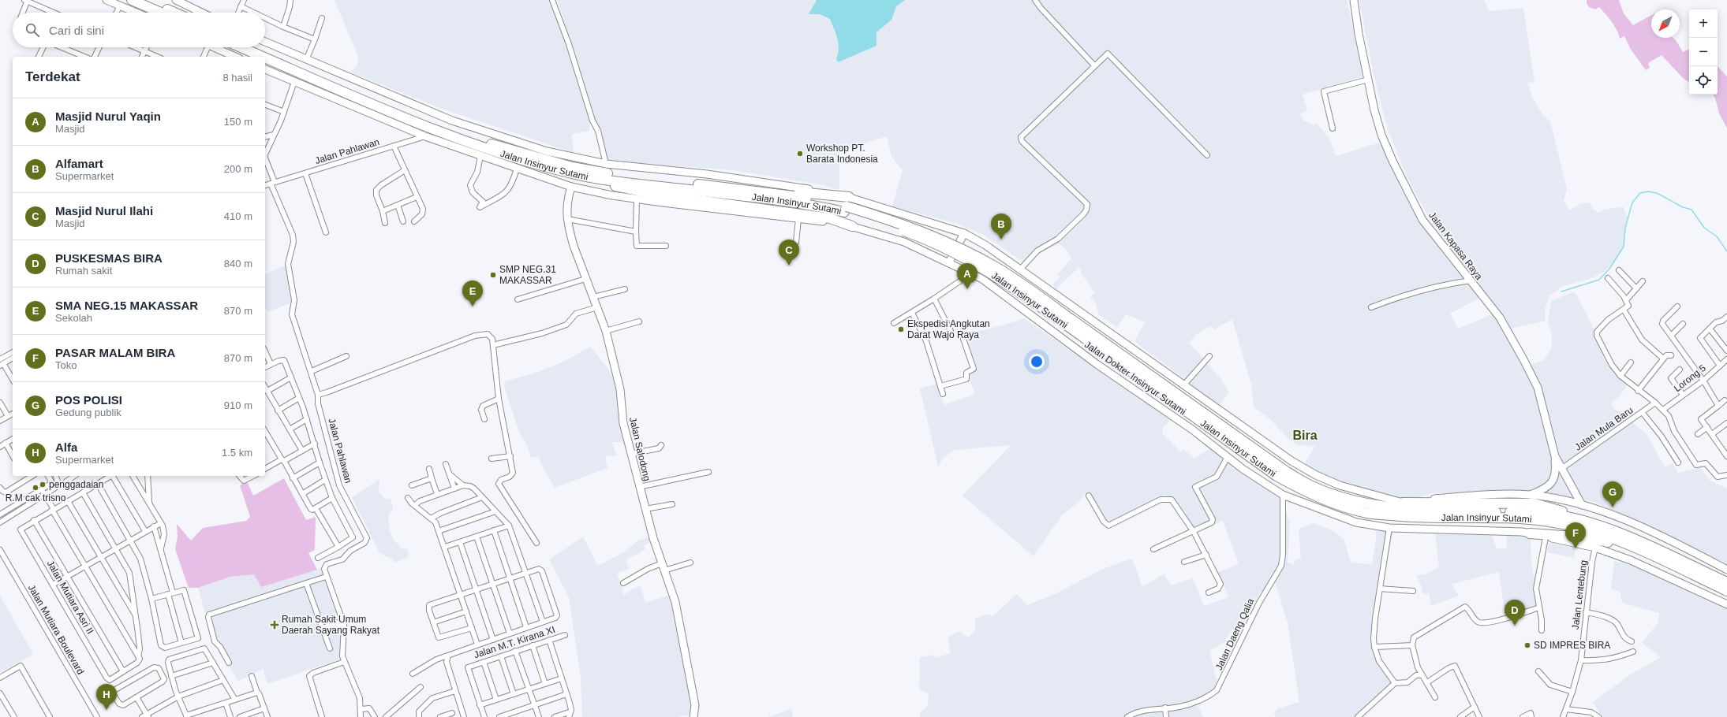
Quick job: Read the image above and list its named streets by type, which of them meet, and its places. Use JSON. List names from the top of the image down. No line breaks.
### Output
{"streets":{"highway":["Jalan Insinyur Sutami"],"street":["Jalan Pahlawan","Jalan Kapasa Raya","Jalan Dokter Insinyur Sutami","Lorong 5","Jalan Mula Baru","Jalan Salodong","Jalan Lentebung","Jalan Mutiara Asri II","Jalan Mutiara Boulevard","Jalan Daeng Qalia","Jalan M.T. Kirana XI"]},"crossings":[["Jalan Pahlawan","Jalan Dokter Insinyur Sutami"],["Jalan Kapasa Raya","Jalan Mula Baru"],["Jalan Dokter Insinyur Sutami","Jalan Salodong"],["Jalan Dokter Insinyur Sutami","Jalan Lentebung"],["Jalan Dokter Insinyur Sutami","Jalan Daeng Qalia"]],"districts":["Bira"],"places":{"other":["Workshop PT. Barata Indonesia","SMP NEG.31 MAKASSAR","Ekspedisi Angkutan Darat Wajo Raya","penggadaian","R.M cak trisno","SD IMPRES BIRA"],"health":["Rumah Sakit Umum Daerah Sayang Rakyat"]},"north":"bottom left","page":{"map_buttons":["+","−"],"search":"Cari di sini","heading":["Terdekat","8 hasil"],"list":[{"mark":"A","name":"Masjid Nurul Yaqin","note":"Masjid","value":"150 m"},{"mark":"B","name":"Alfamart","note":"Supermarket","value":"200 m"},{"mark":"C","name":"Masjid Nurul Ilahi","note":"Masjid","value":"410 m"},{"mark":"D","name":"PUSKESMAS BIRA","note":"Rumah sakit","value":"840 m"},{"mark":"E","name":"SMA NEG.15 MAKASSAR","note":"Sekolah","value":"870 m"},{"mark":"F","name":"PASAR MALAM BIRA","note":"Toko","value":"870 m"},{"mark":"G","name":"POS POLISI","note":"Gedung publik","value":"910 m"},{"mark":"H","name":"Alfa","note":"Supermarket","value":"1.5 km"}],"pins":["B","C","A","E","G","F","D","H"]}}
